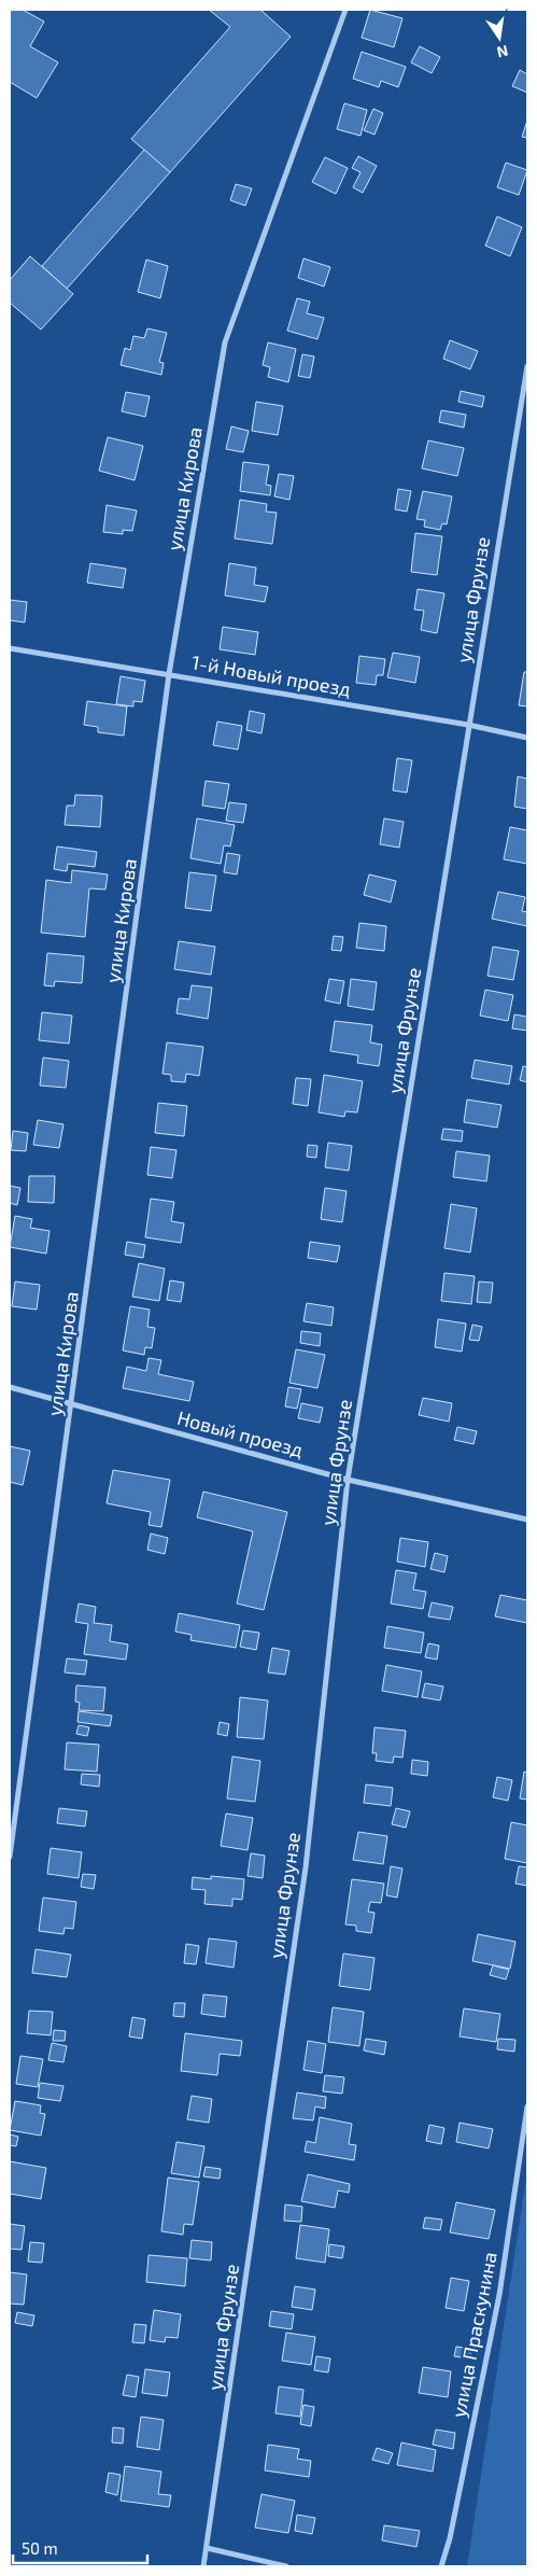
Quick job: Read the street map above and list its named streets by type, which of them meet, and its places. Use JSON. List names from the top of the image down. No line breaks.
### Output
{"streets":{"street":["улица Кирова","улица Фрунзе","1-й Новый проезд","Новый проезд","улица Праскунина"]},"crossings":[["улица Кирова","1-й Новый проезд"],["улица Кирова","Новый проезд"],["улица Фрунзе","1-й Новый проезд"],["улица Фрунзе","Новый проезд"]],"scale_bar":"50 m","north":"bottom"}
